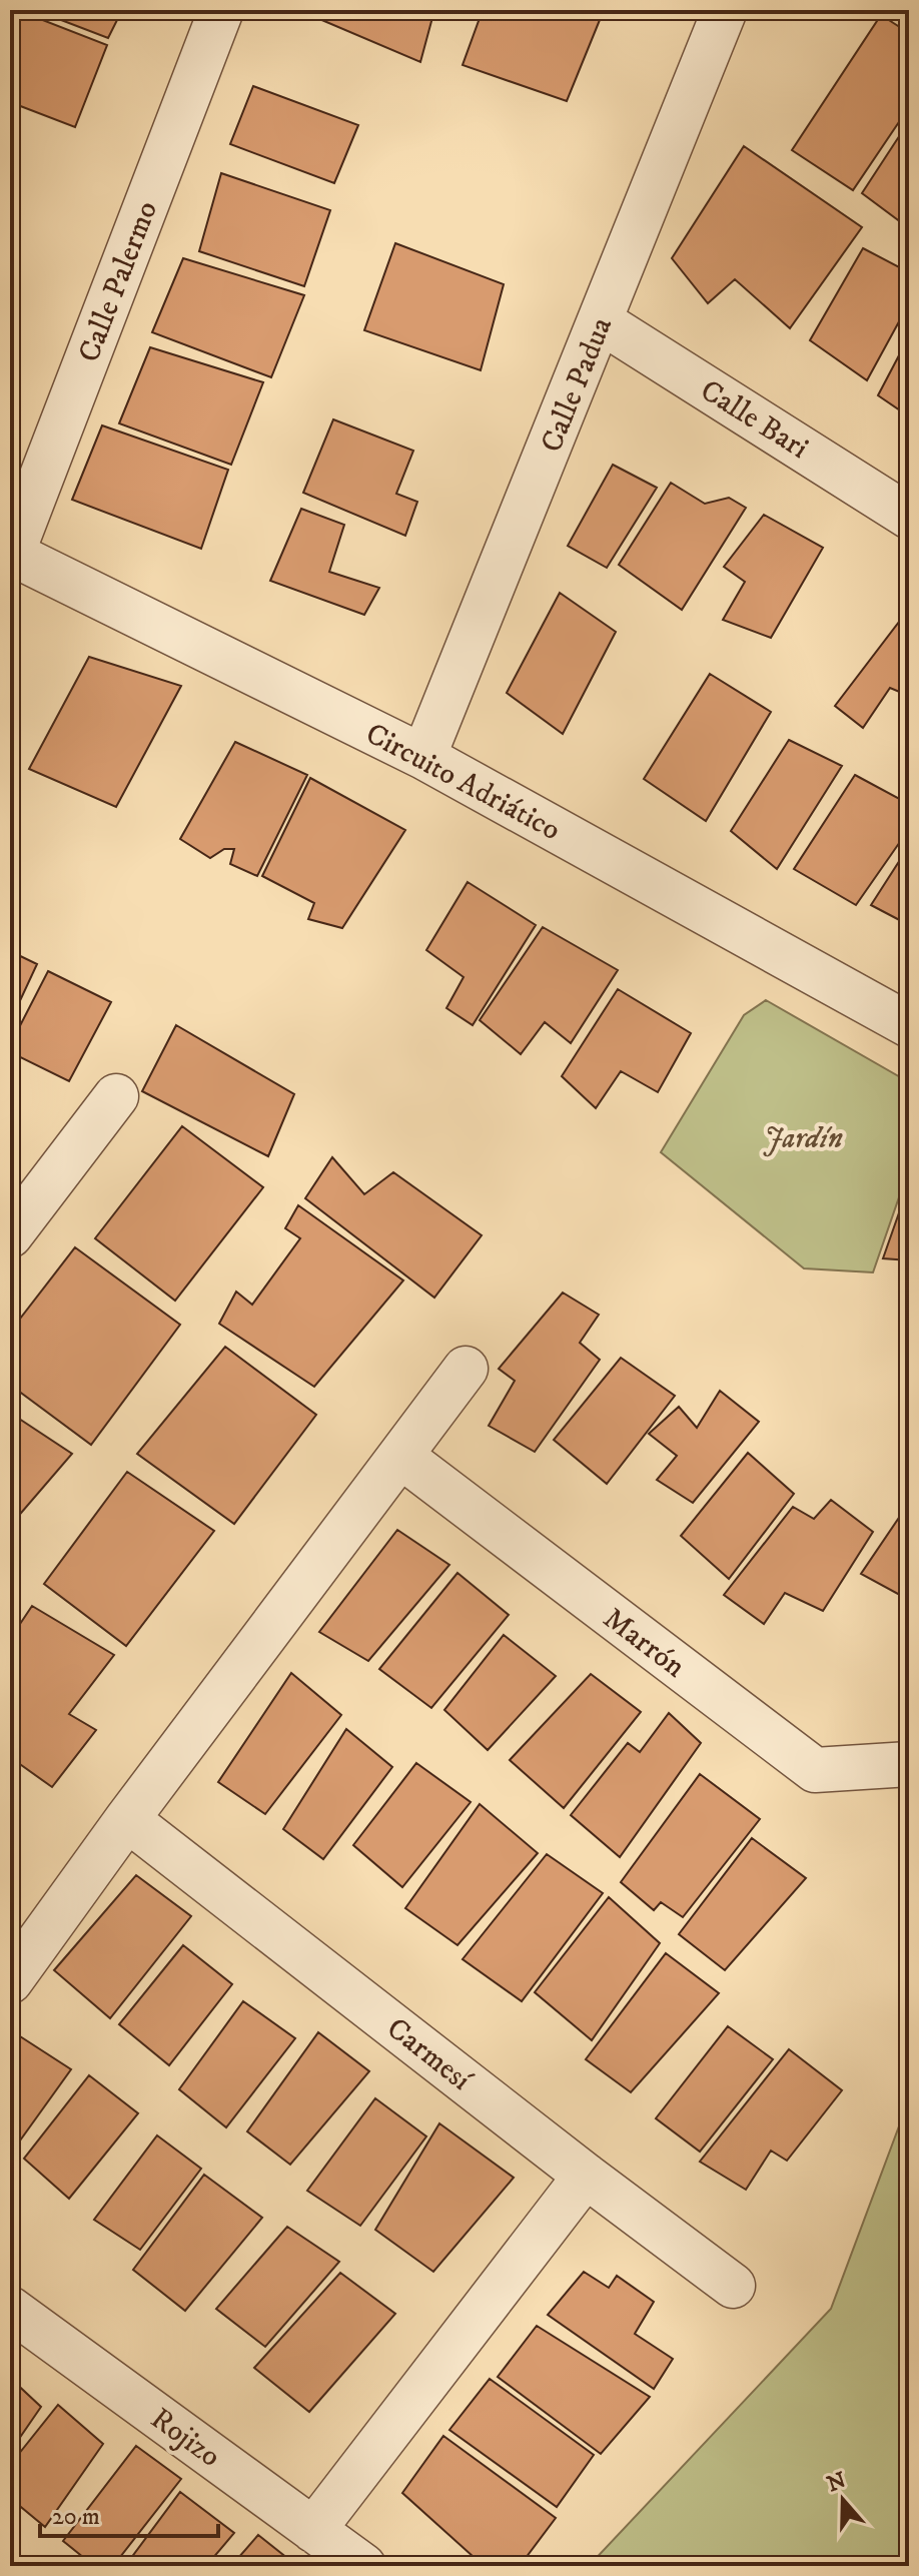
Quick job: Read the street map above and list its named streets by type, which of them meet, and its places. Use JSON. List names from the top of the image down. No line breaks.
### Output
{"streets":{"street":["Calle Palermo","Calle Padua","Calle Bari","Circuito Adriático","Marrón","Carmesí","Rojizo"]},"crossings":[["Calle Palermo","Circuito Adriático"],["Calle Padua","Calle Bari"],["Calle Padua","Circuito Adriático"]],"parks":["Jardín"],"scale_bar":"20 m","north":"top"}
